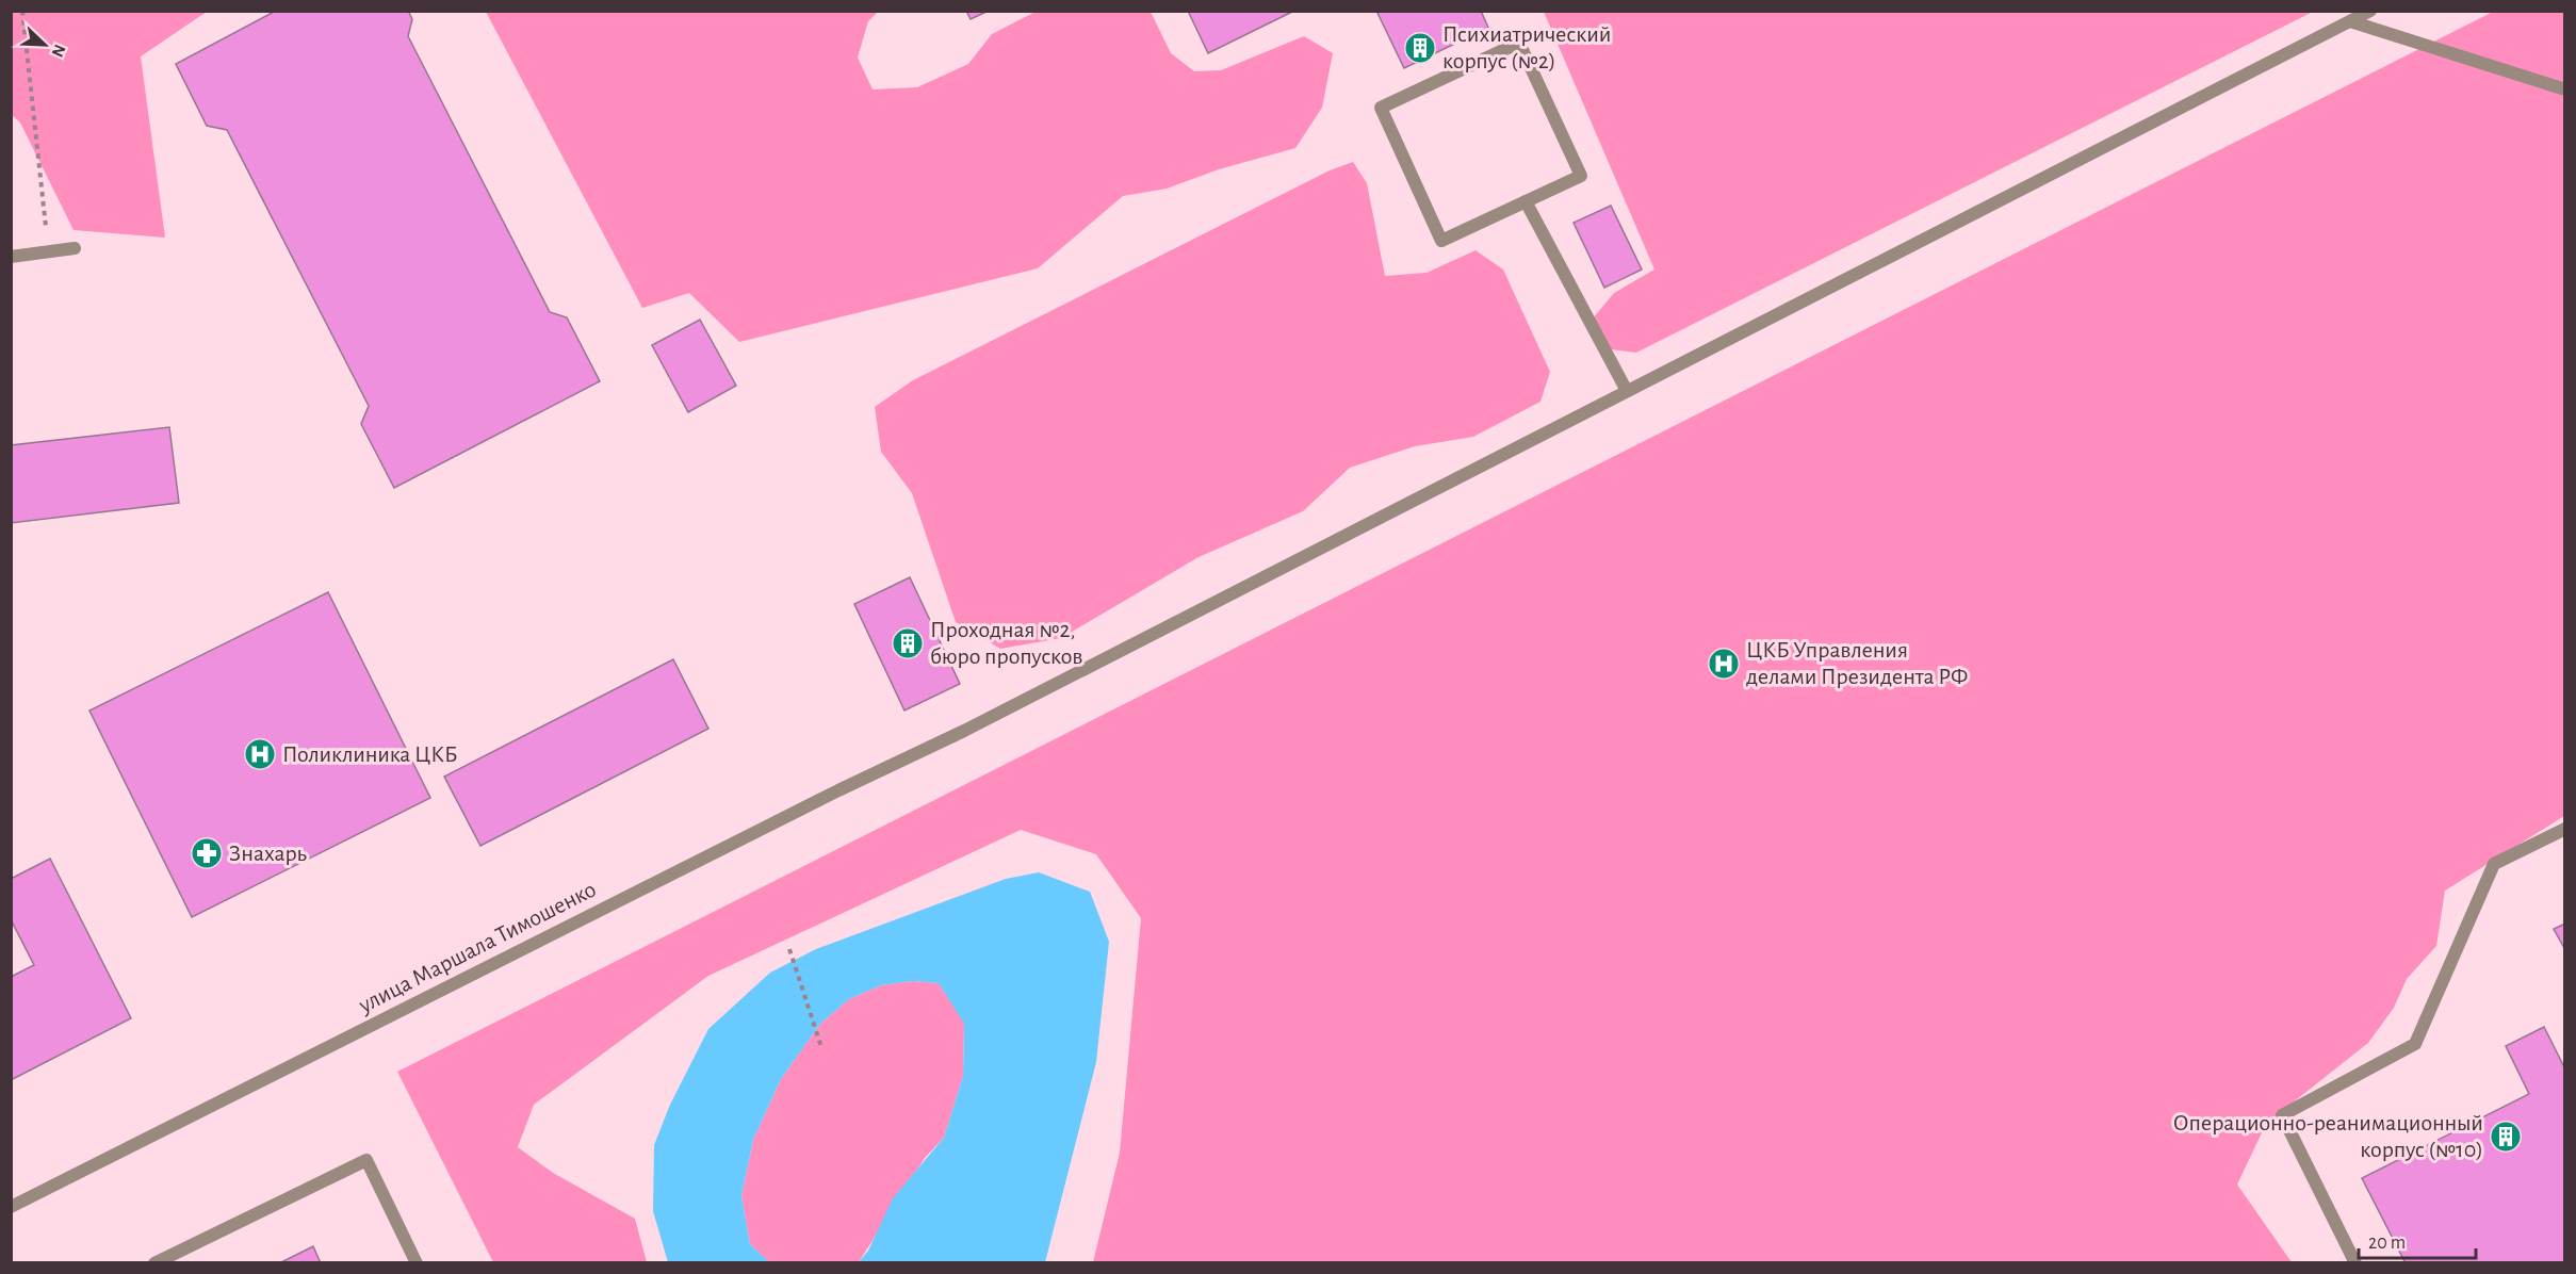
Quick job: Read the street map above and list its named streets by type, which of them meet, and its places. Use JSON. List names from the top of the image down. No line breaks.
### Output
{"streets":{"lane":["улица Маршала Тимошенко"]},"places":{"building":["Психиатрический корпус (№2)","Проходная №2, бюро пропусков","Операционно-реанимационный корпус (№10)"],"hospital":["ЦКБ Управления делами Президента РФ","Поликлиника ЦКБ"],"pharmacy":["Знахарь"]},"scale_bar":"20 m","north":"bottom right"}
